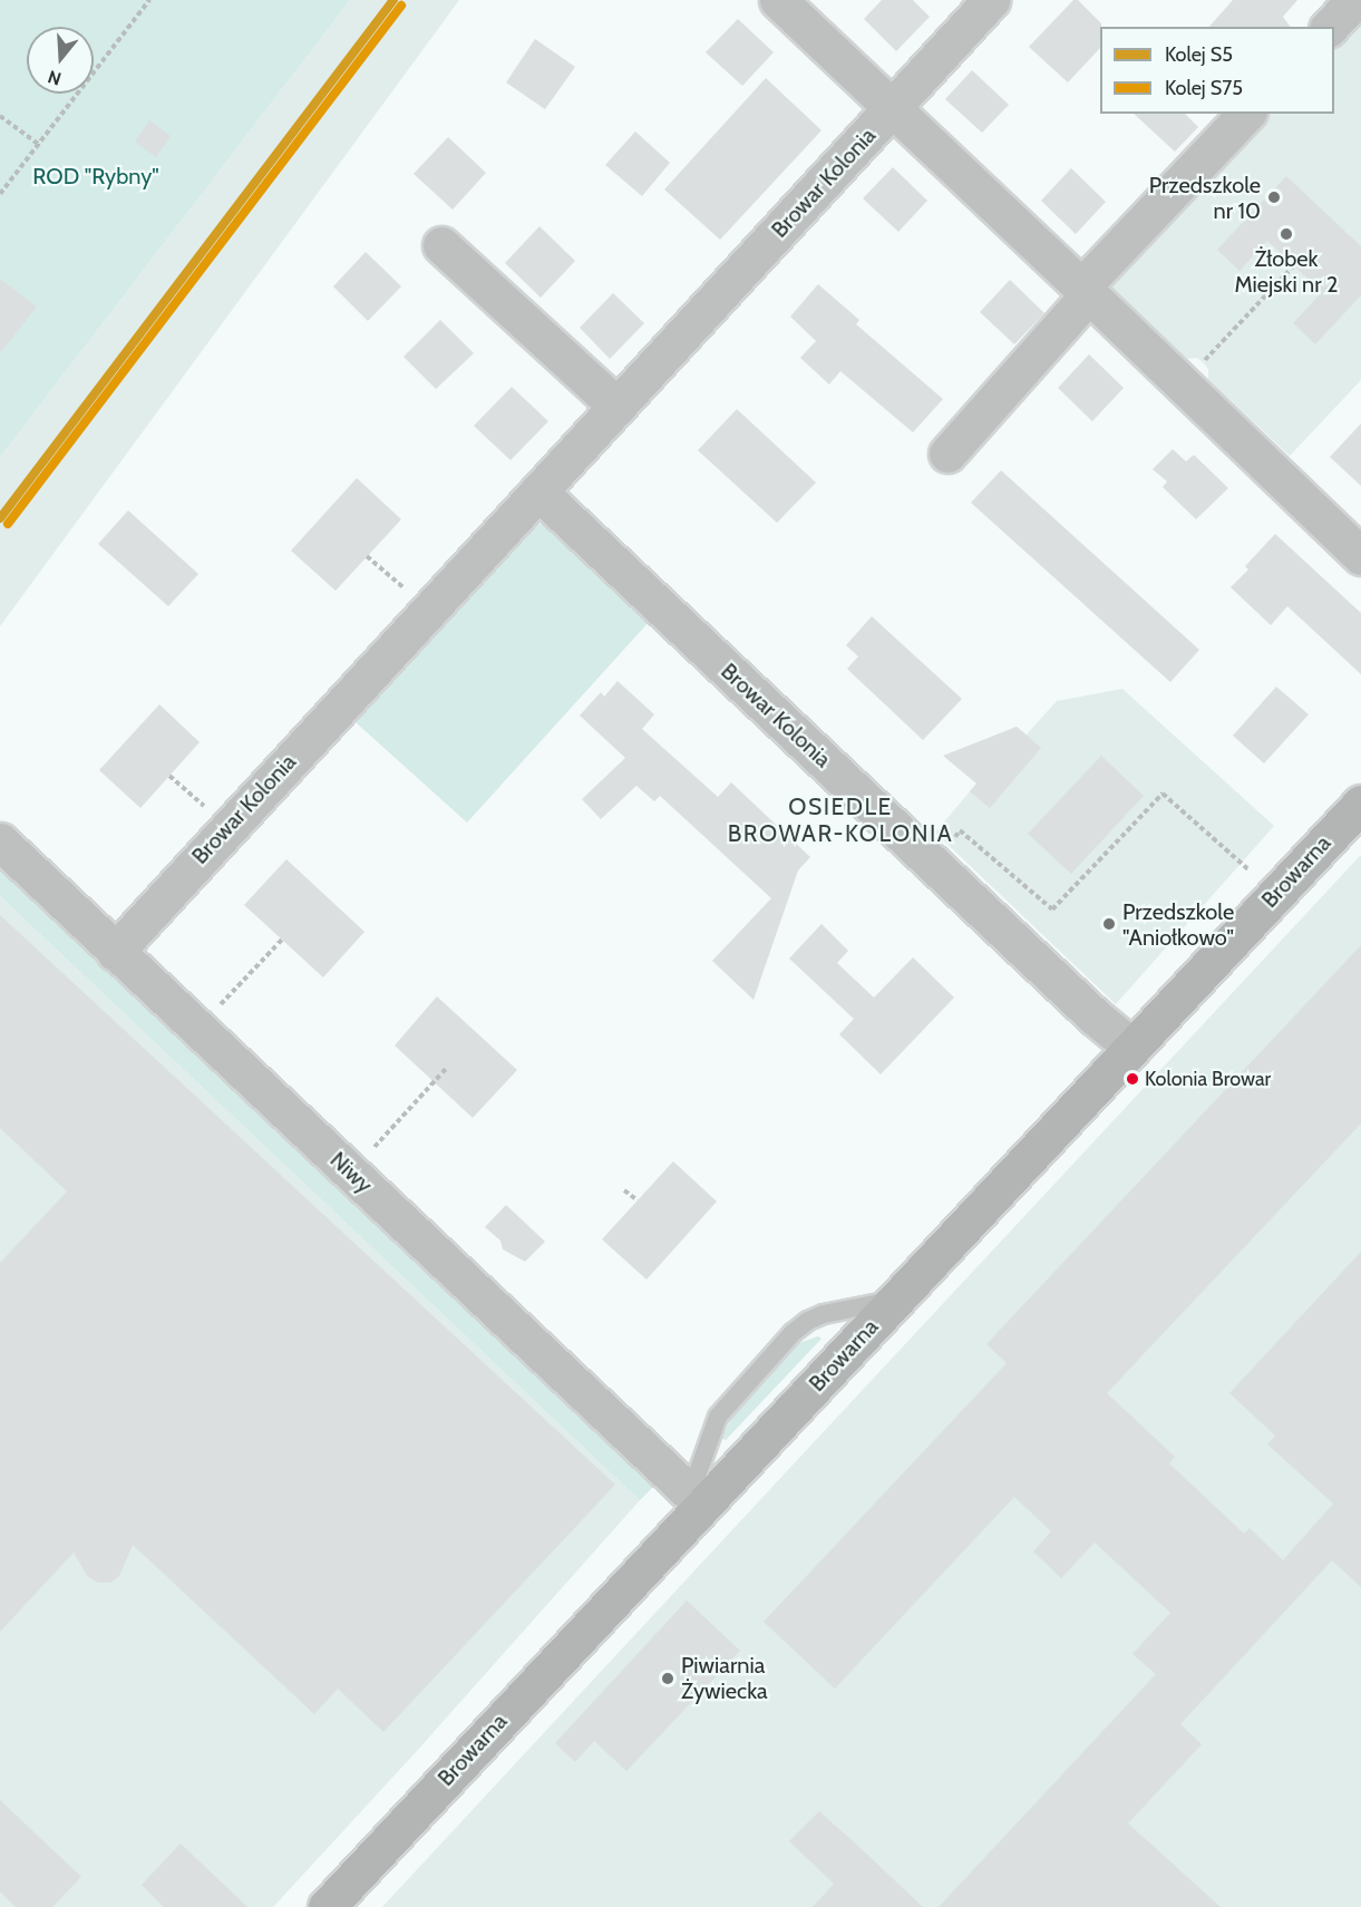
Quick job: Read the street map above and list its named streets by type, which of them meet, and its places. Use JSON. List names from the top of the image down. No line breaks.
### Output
{"streets":{"street":["Browar Kolonia","Browarna","Niwy"]},"crossings":[["Browar Kolonia","Browarna"],["Browar Kolonia","Niwy"],["Browarna","Niwy"]],"districts":["OSIEDLE BROWAR-KOLONIA"],"parks":["ROD \"Rybny\""],"places":["Przedszkole nr 10","Żłobek Miejski nr 2","Przedszkole \"Aniołkowo\"","Kolonia Browar","Piwiarnia Żywiecka"],"lines":["rail line S5","rail line S75"],"legend":["Kolej S5","Kolej S75"],"north":"bottom"}
